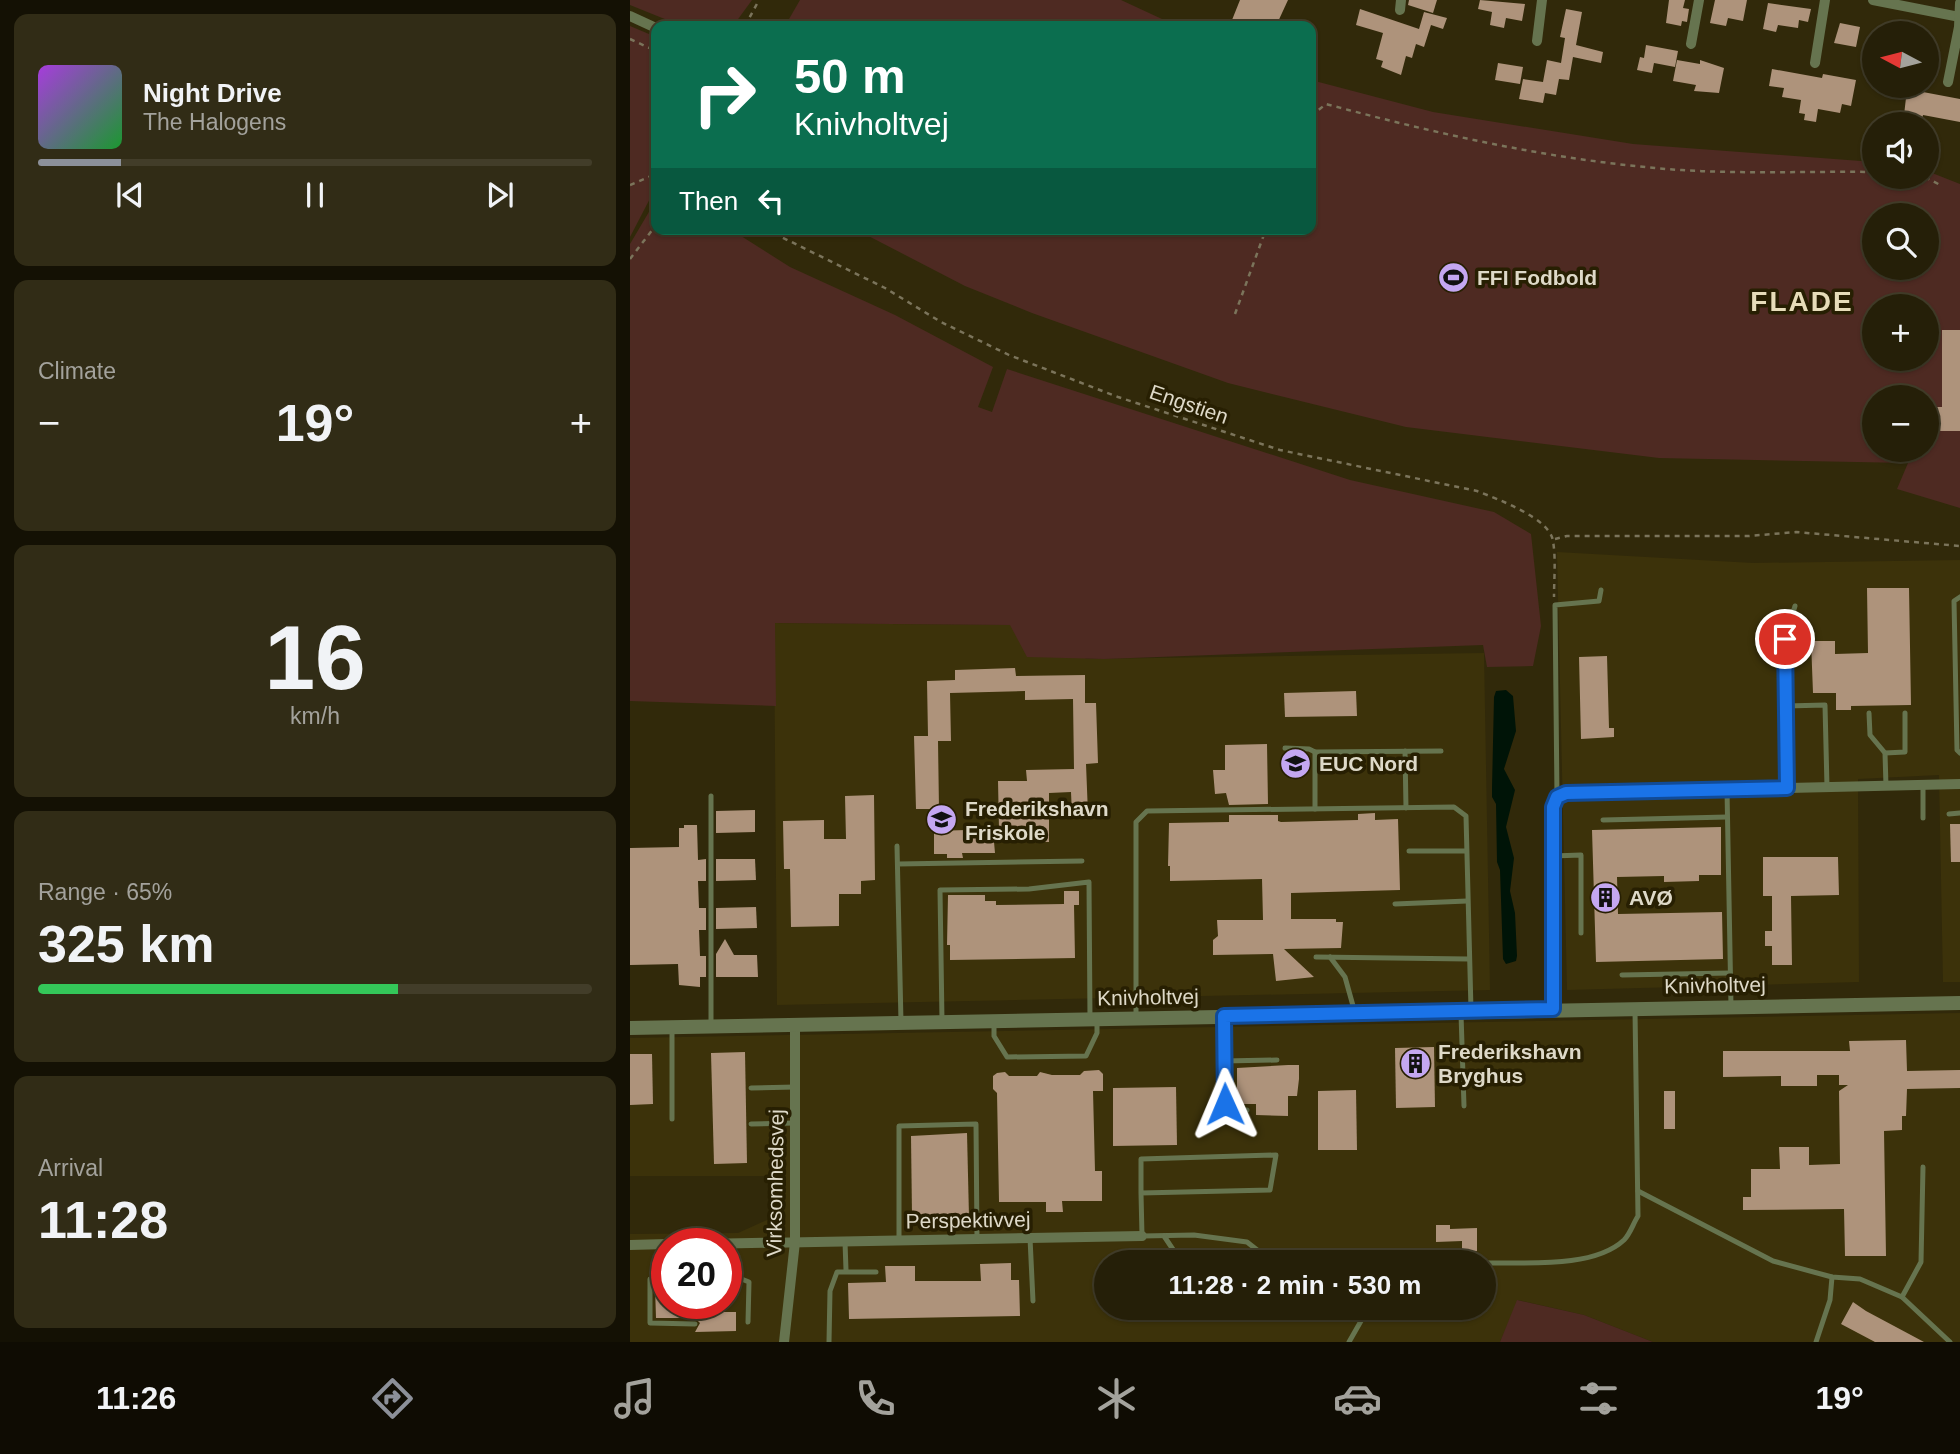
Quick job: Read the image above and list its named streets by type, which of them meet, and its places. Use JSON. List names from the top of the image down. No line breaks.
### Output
{"streets":{"street":["Knivholtvej","Virksomhedsvej","Perspektivvej"],"path":["Engstien"]},"crossings":[["Knivholtvej","Virksomhedsvej"],["Virksomhedsvej","Perspektivvej"]],"districts":["FLADE"],"places":{"sports":["FFI Fodbold"],"school or university":["EUC Nord","Frederikshavn Friskole"],"building":["AVØ","Frederikshavn Bryghus"]},"north":"left","page":{"map_buttons":["+","−"],"turn":["50 m","Knivholtvej"],"song":["Night Drive","The Halogens"],"then":"Then","tile":["Climate",["16","km/h"],["Range · 65%","325 km"],["Arrival","11:28"]],"heat":["−","19°","+"],"limit":"20","trip":"11:28 · 2 min · 530 m","tabs":["11:26","19°"]}}
